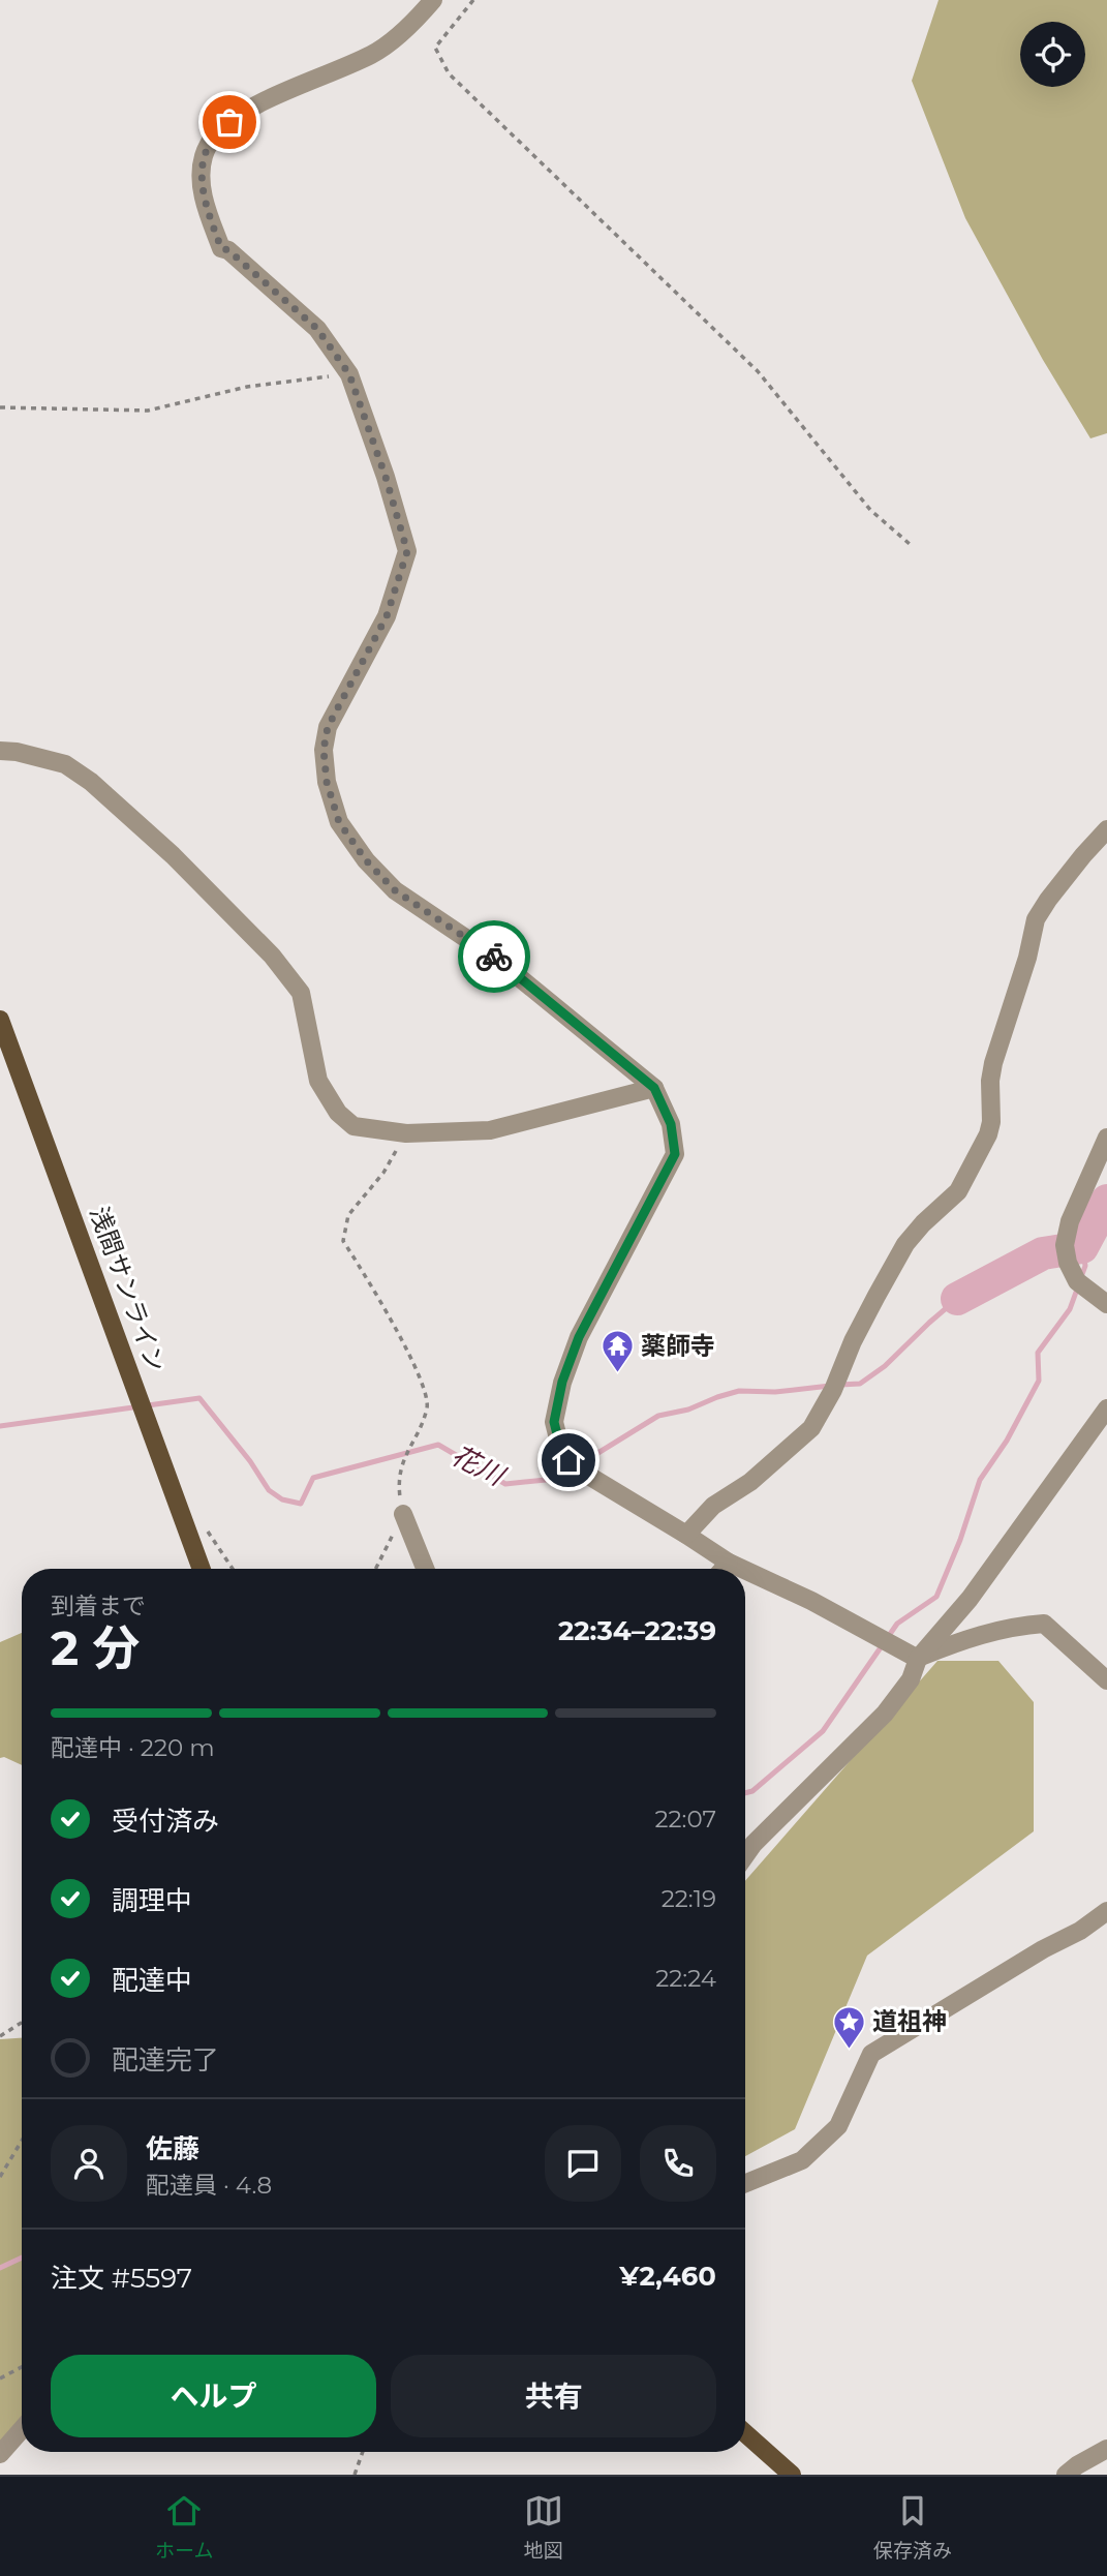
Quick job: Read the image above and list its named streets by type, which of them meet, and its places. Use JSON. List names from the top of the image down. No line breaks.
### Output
{"streets":{"main road":["浅間サンライン"]},"water":["花川"],"places":{"temple":["薬師寺"],"place":["道祖神"]},"page":{"heading":["2 分","到着まで","22:34–22:39"],"panel":["佐藤","配達員 · 4.8","注文 #5597","¥2,460"],"bar":"配達中 · 220 m","list":[["受付済み","22:07"],["調理中","22:19"],["配達中","22:24"],"配達完了"],"buttons":["ヘルプ","共有"],"tabs":["ホーム","地図","保存済み"]}}
